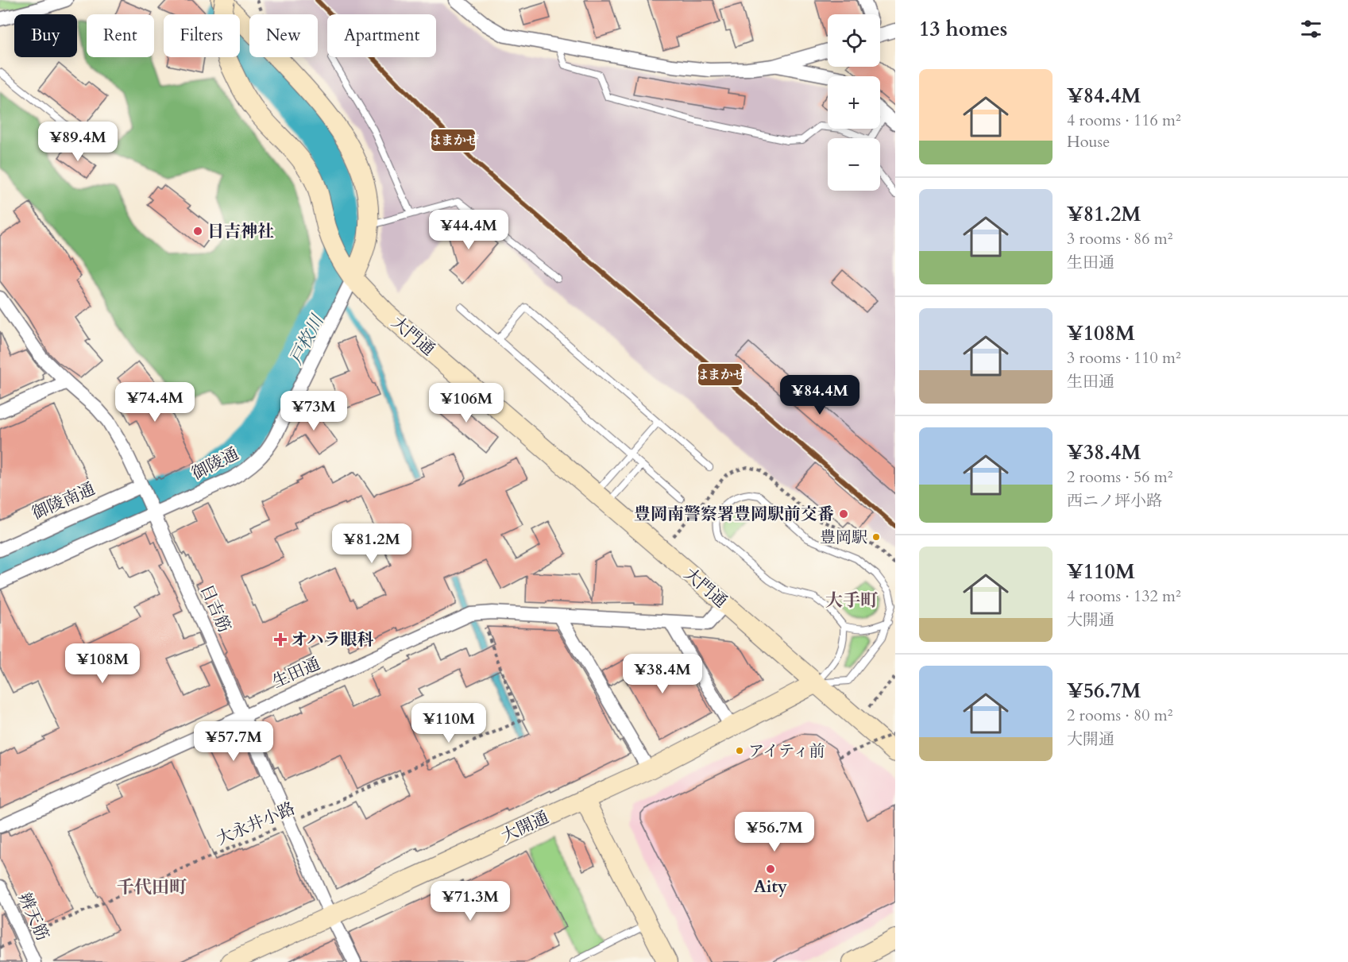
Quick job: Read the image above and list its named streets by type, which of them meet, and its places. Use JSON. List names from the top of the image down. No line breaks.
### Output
{"streets":{"street":["大門通","御陵通","御陵南通","日吉筋","生田通","大開通","辨天筋"],"path":["大永井小路"]},"crossings":[["大門通","御陵通"],["大門通","生田通"],["大門通","大開通"],["御陵通","日吉筋"],["御陵南通","日吉筋"],["日吉筋","生田通"],["日吉筋","大永井小路"],["日吉筋","大開通"],["生田通","大永井小路"],["大永井小路","辨天筋"]],"districts":["大手町","千代田町"],"water":["戸枚川"],"places":{"other":["日吉神社","豊岡南警察署豊岡駅前交番","豊岡駅","アイティ前","Aity"],"health":["オハラ眼科"]},"lines":["transit line はまかぜ"],"page":{"heading":"13 homes","map_buttons":["+","−"],"chip":["Buy","Rent","Filters","New","Apartment"],"list":[{"name":"¥84.4M","note":"4 rooms · 116 m² · House"},{"name":"¥81.2M","note":"3 rooms · 86 m² · 生田通"},{"name":"¥108M","note":"3 rooms · 110 m² · 生田通"},{"name":"¥38.4M","note":"2 rooms · 56 m² · 西ニノ坪小路"},{"name":"¥110M","note":"4 rooms · 132 m² · 大開通"},{"name":"¥56.7M","note":"2 rooms · 80 m² · 大開通"}],"price":["¥89.4M","¥44.4M","¥84.4M","¥74.4M","¥106M","¥73M","¥81.2M","¥108M","¥38.4M","¥110M","¥57.7M","¥56.7M","¥71.3M"]}}
